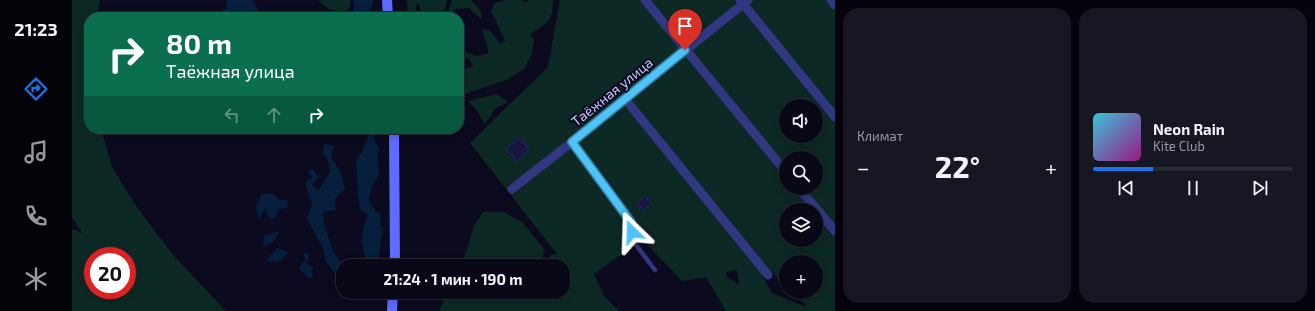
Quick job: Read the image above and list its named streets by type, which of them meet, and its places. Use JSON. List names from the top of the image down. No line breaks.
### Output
{"streets":{"street":["Таёжная улица"]},"page":{"tabs":"21:23","tile":"Климат","turn":["80 m","Таёжная улица"],"map_buttons":"+","song":["Neon Rain","Kite Club"],"heat":["−","22°","+"],"limit":"20","trip":"21:24 · 1 мин · 190 m"}}
